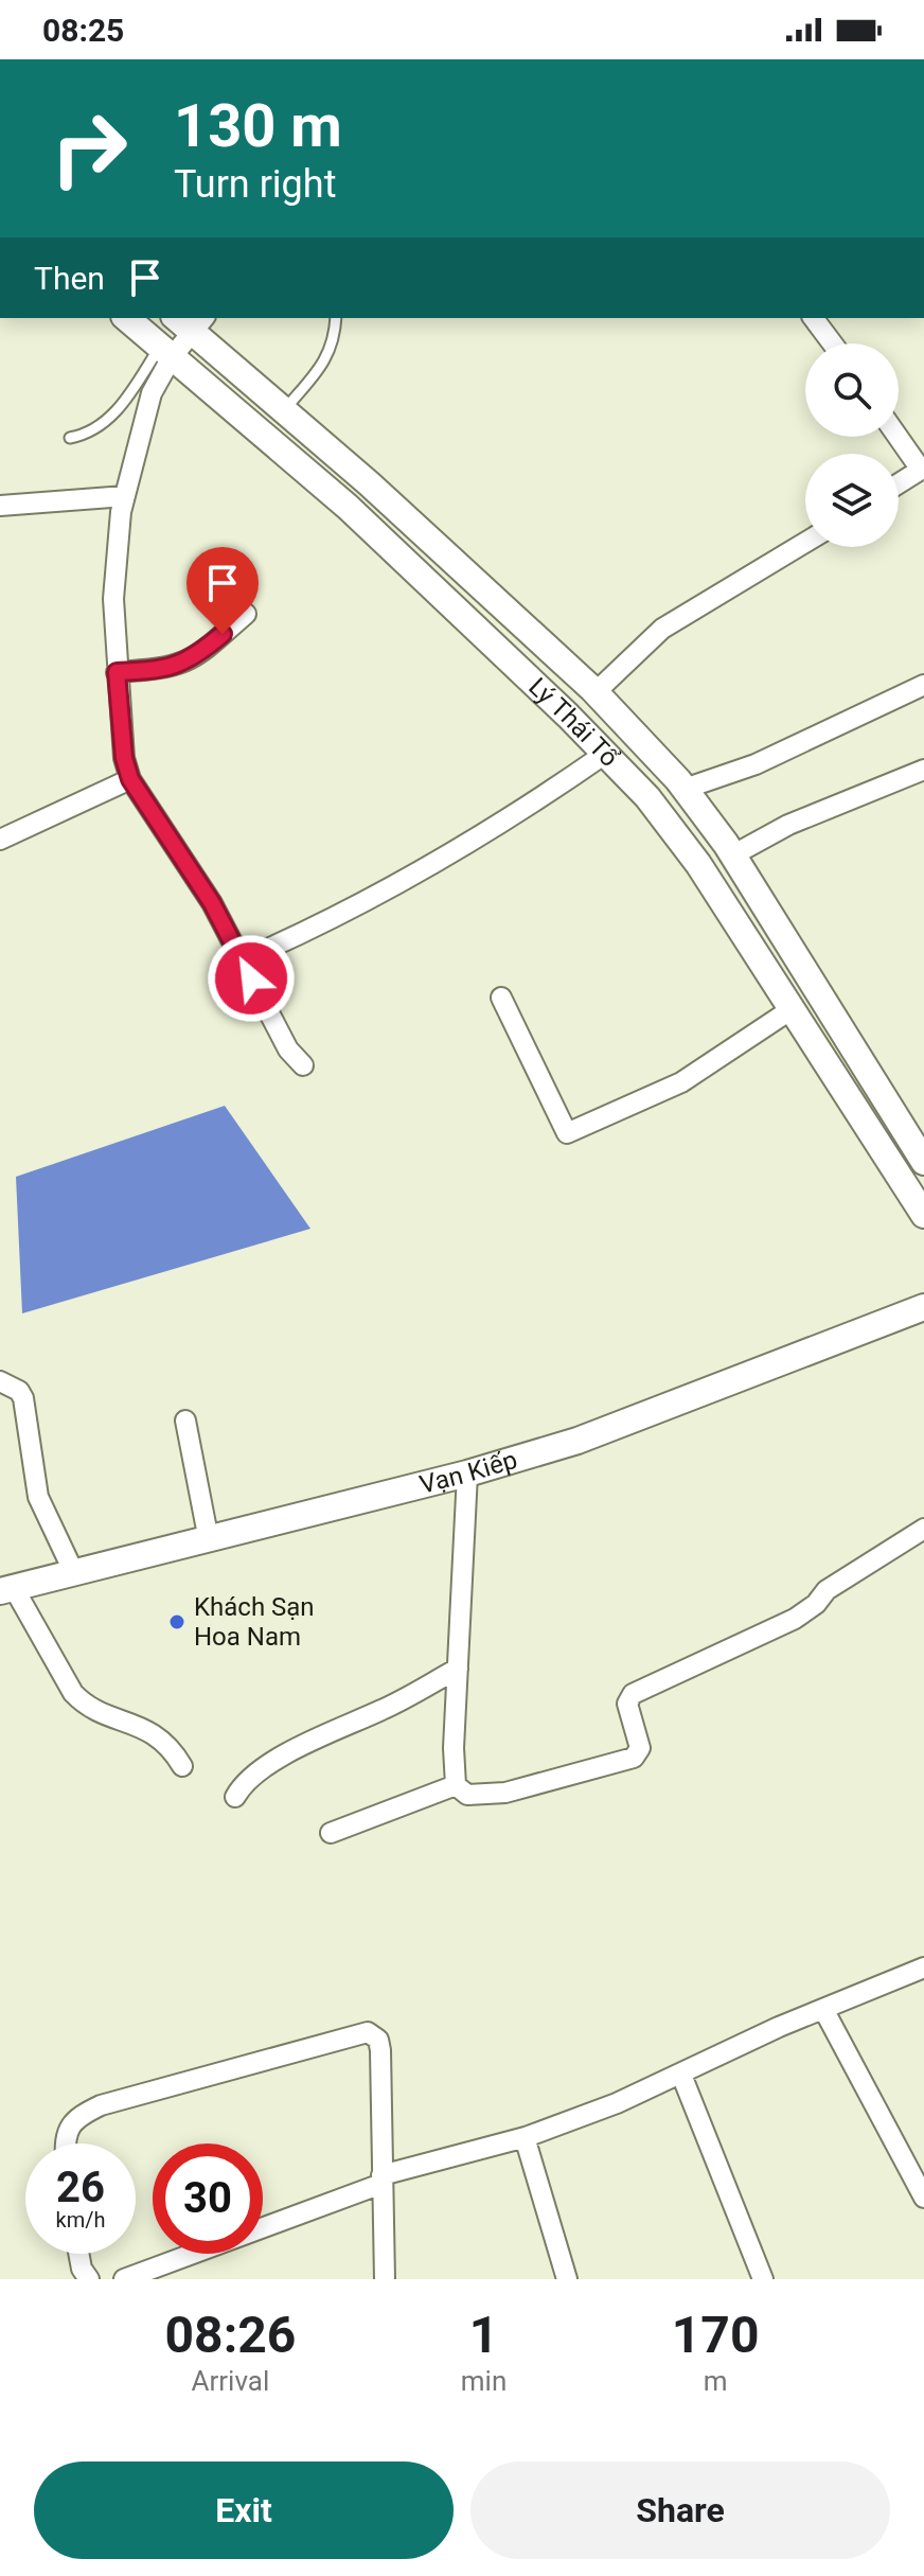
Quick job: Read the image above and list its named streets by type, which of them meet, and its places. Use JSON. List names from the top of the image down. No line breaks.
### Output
{"streets":{"main road":["Lý Thái Tổ","Vạn Kiếp"]},"places":["Khách Sạn Hoa Nam"],"page":{"status":"08:25","turn":["130 m","Turn right"],"then":"Then","speed":"26 km/h","limit":"30","eta":["08:26","Arrival","1","min","170","m"],"buttons":["Exit","Share"]}}
